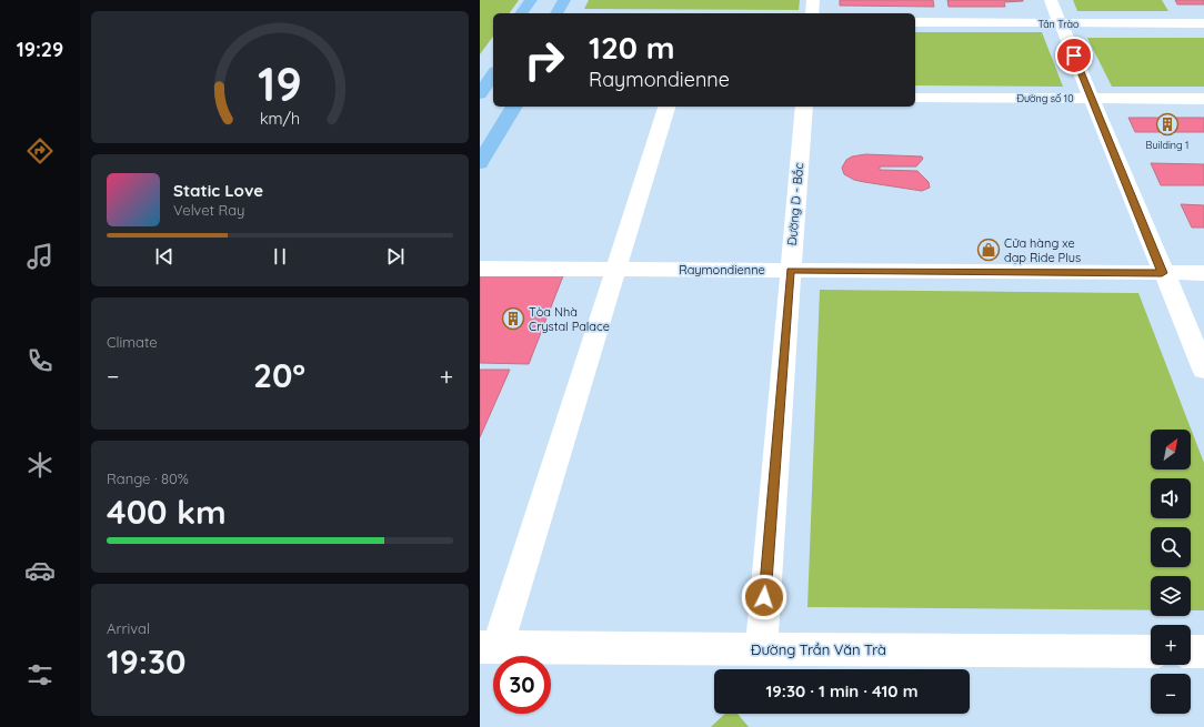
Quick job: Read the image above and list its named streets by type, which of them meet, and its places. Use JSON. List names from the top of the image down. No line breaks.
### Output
{"streets":{"street":["Tân Trào","Đường số 10","Đường D - Bắc","Raymondienne","Đường Trần Văn Trà"]},"crossings":[["Đường D - Bắc","Raymondienne"],["Đường D - Bắc","Đường Trần Văn Trà"]],"places":{"building":["Building 1","Tòa Nhà Crystal Palace"],"shop":["Cửa hàng xe đạp Ride Plus"]},"north":"top right","page":{"tabs":"19:29","turn":["120 m","Raymondienne"],"song":["Static Love","Velvet Ray"],"tile":["Climate",["Range · 80%","400 km"],["Arrival","19:30"]],"heat":["−","20°","+"],"map_buttons":["+","−"],"limit":"30","trip":"19:30 · 1 min · 410 m","gauge":["19","km/h"]}}
